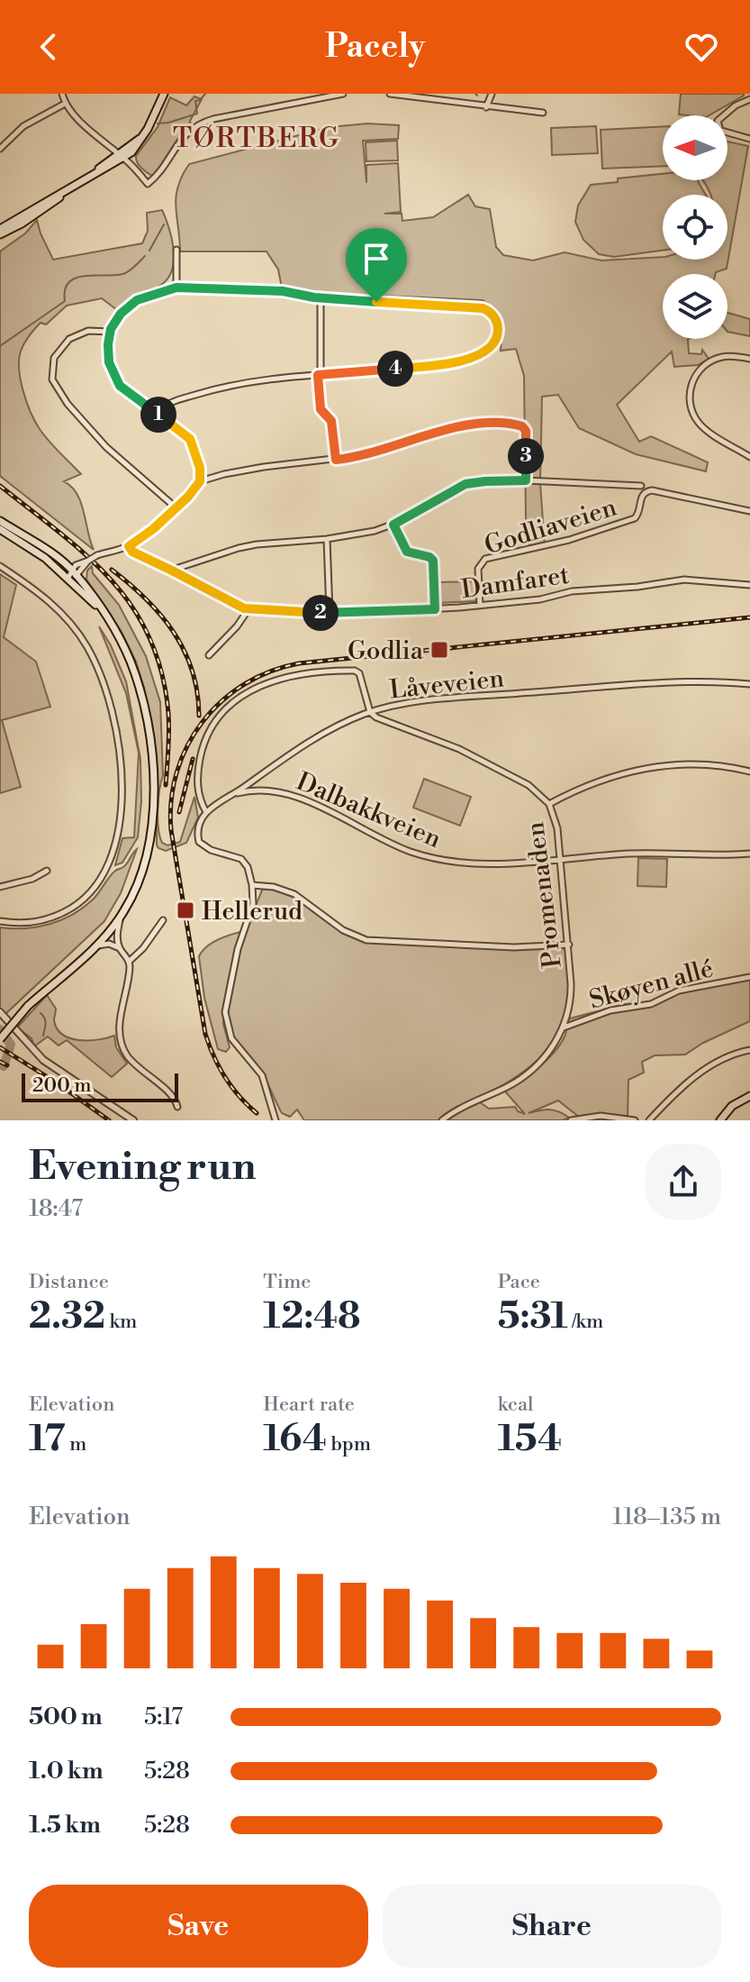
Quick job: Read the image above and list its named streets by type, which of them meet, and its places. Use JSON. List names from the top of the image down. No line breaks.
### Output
{"streets":{"street":["Godliaveien","Damfaret","Låveveien","Dalbakkveien","Promenaden","Skøyen allé"]},"crossings":[["Godliaveien","Damfaret"],["Låveveien","Dalbakkveien"],["Låveveien","Promenaden"],["Dalbakkveien","Promenaden"],["Promenaden","Skøyen allé"]],"districts":["TØRTBERG"],"places":{"transit":["Godlia","Hellerud"]},"scale_bar":"200 m","north":"left","page":{"header":"Pacely","pins":["4","1","3","2"],"scale":"200 m","heading":["Evening run","18:47"],"stats":[["Distance","2.32 km"],["Time","12:48"],["Pace","5:31 /km"],["Elevation","17 m"],["Heart rate","164 bpm"],["kcal","154"]],"chart":["Elevation","118–135 m"],"list":[{"name":"500 m","note":"5:17"},{"name":"1.0 km","note":"5:28"},{"name":"1.5 km","note":"5:28"}],"buttons":["Save","Share"]}}
